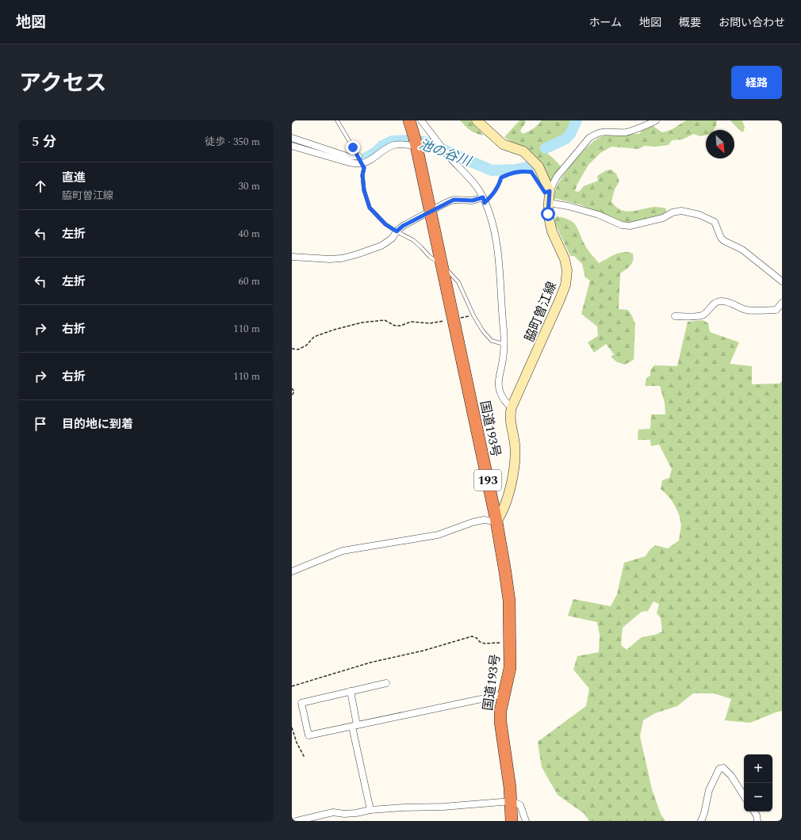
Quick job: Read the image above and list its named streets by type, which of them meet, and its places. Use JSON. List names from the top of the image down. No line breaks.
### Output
{"streets":{"highway":["国道193号","193"],"main road":["脇町曽江線"]},"crossings":[["脇町曽江線","国道193号"]],"water":["池の谷川"],"north":"bottom right","page":{"header":"地図","nav":["ホーム","地図","概要","お問い合わせ"],"title":"アクセス","buttons":"経路","heading":["5 分","徒歩 · 350 m"],"list":[["直進","脇町曽江線","30 m"],["左折","40 m"],["左折","60 m"],["右折","110 m"],["右折","110 m"],"目的地に到着"],"map_buttons":["+","−"]}}
